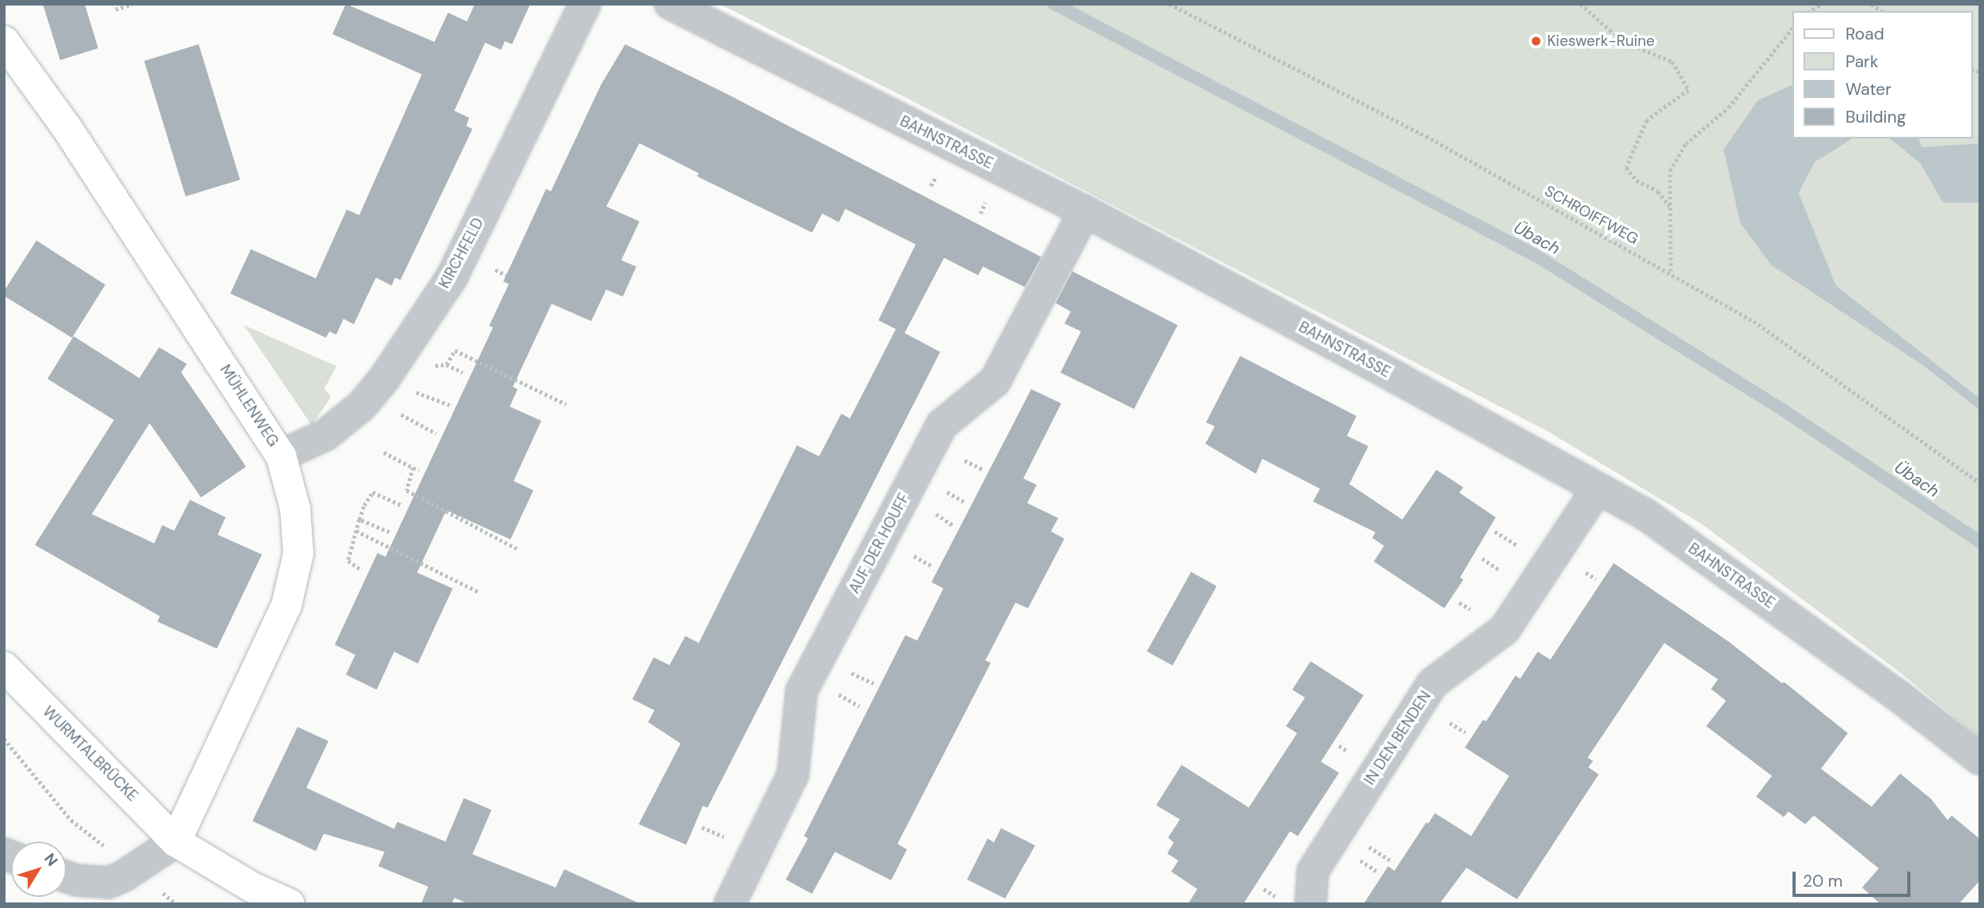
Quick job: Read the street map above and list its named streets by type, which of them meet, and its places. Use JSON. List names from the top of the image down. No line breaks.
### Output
{"streets":{"main road":["MÜHLENWEG","WURMTALBRÜCKE"],"street":["BAHNSTRASSE","KIRCHFELD","AUF DER HOUFF","IN DEN BENDEN"],"path":["SCHROIFFWEG"]},"crossings":[["BAHNSTRASSE","AUF DER HOUFF"],["BAHNSTRASSE","IN DEN BENDEN"],["KIRCHFELD","MÜHLENWEG"],["MÜHLENWEG","WURMTALBRÜCKE"]],"water":["Übach"],"places":["Kieswerk-Ruine"],"legend":["Road","Park","Water","Building"],"scale_bar":"20 m","north":"top right"}
